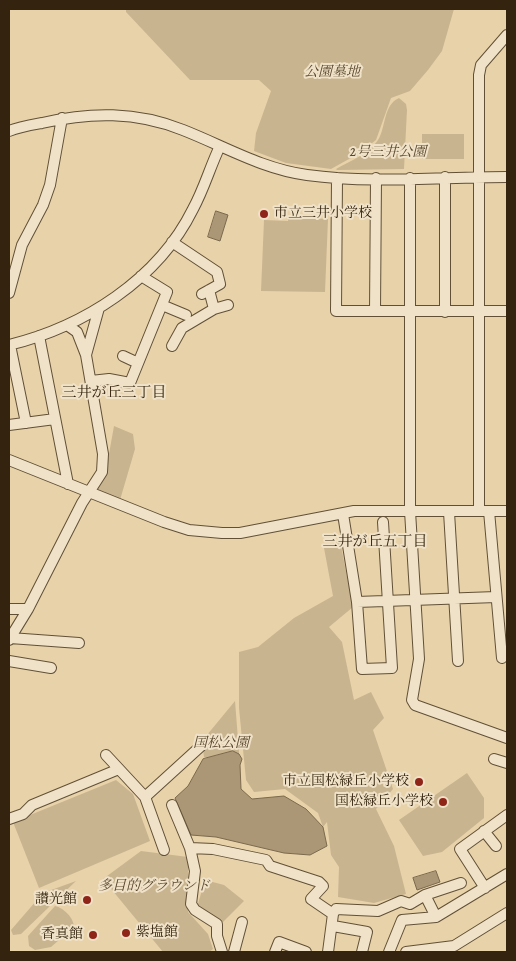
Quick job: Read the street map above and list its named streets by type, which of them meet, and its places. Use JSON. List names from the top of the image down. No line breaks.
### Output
{"districts":["三井が丘三丁目","三井が丘五丁目"],"parks":["公園墓地","2号三井公園","国松公園","多目的グラウンド"],"places":["市立三井小学校","市立国松緑丘小学校","国松緑丘小学校","讃光館","紫塩館","香真館"]}
